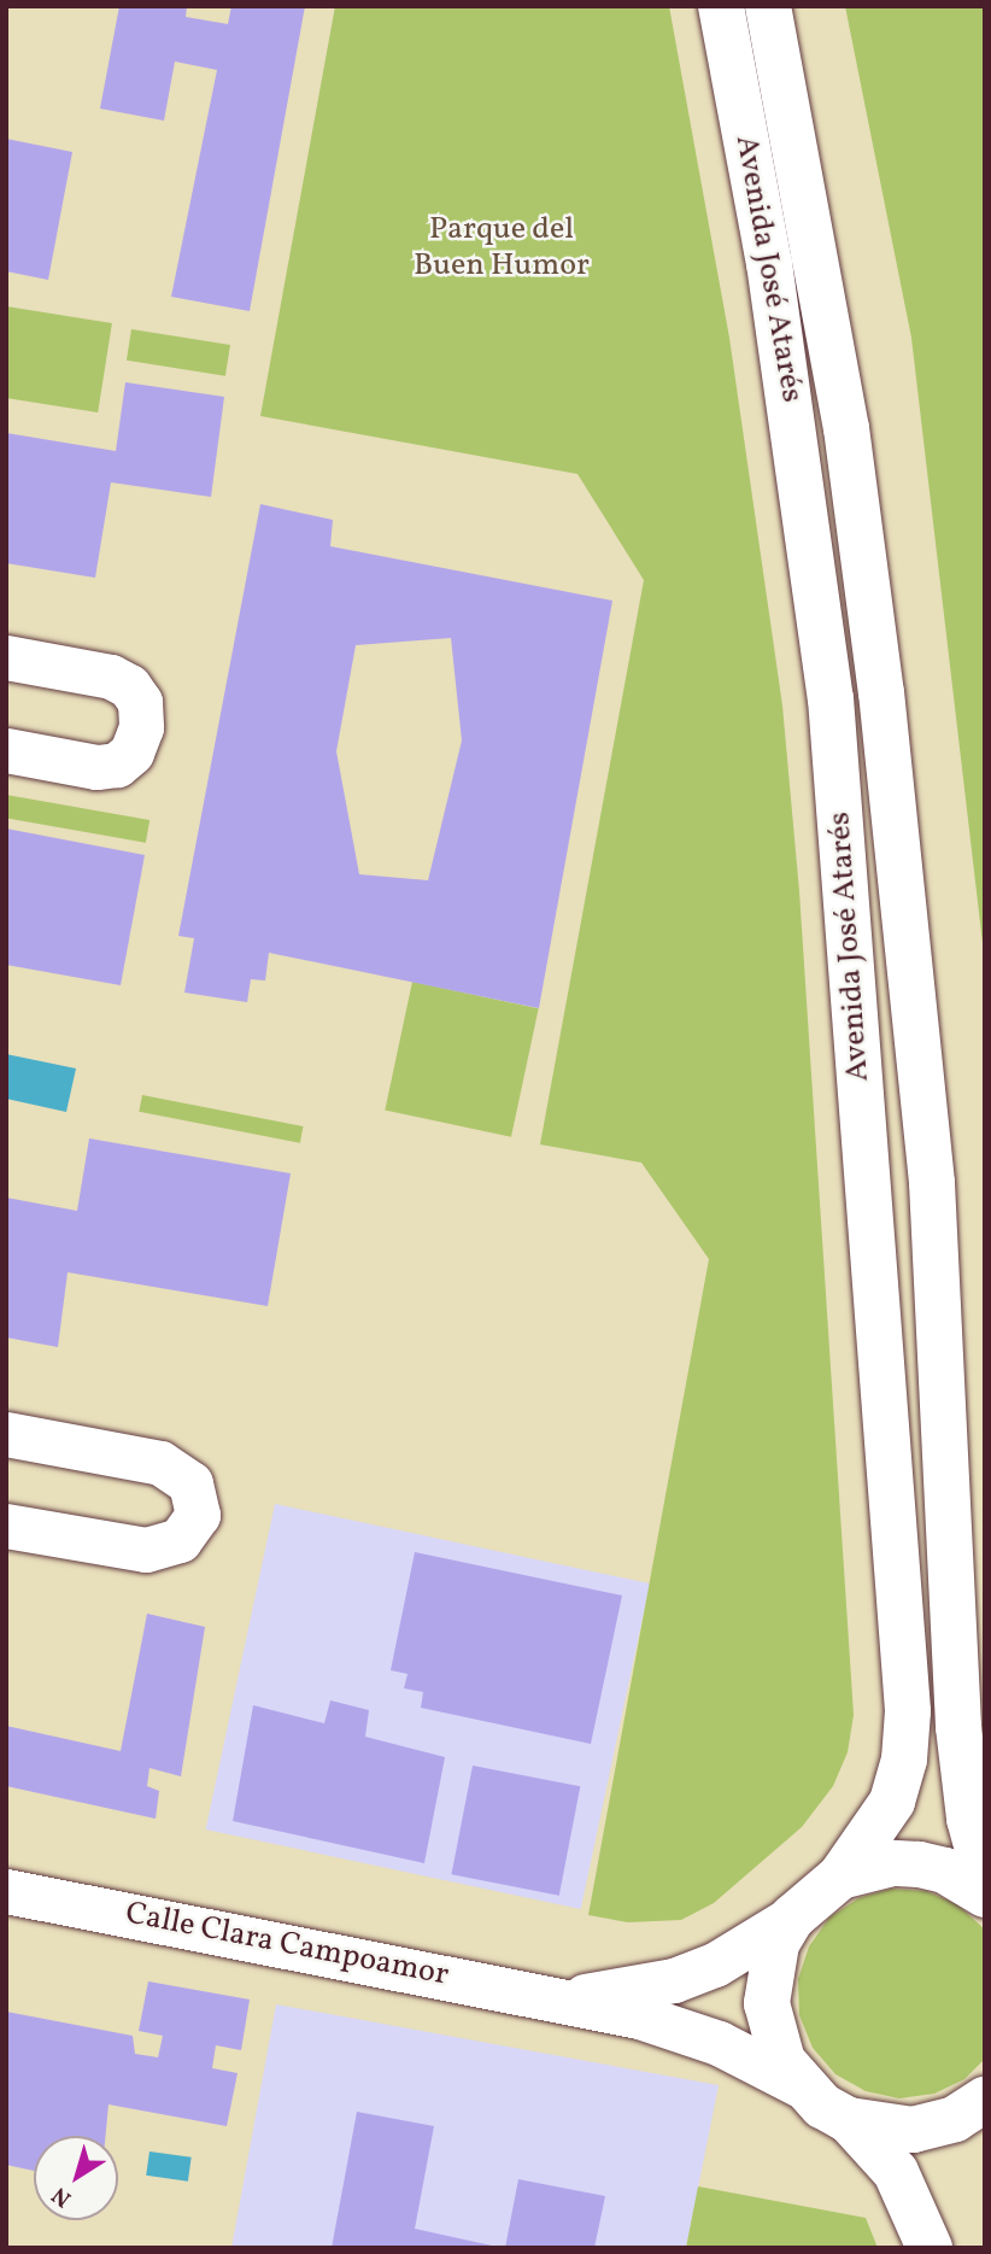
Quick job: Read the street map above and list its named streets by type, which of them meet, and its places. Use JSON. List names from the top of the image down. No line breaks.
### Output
{"streets":{"main road":["Avenida José Atarés"],"street":["Calle Clara Campoamor"]},"parks":["Parque del Buen Humor"],"north":"bottom left"}
